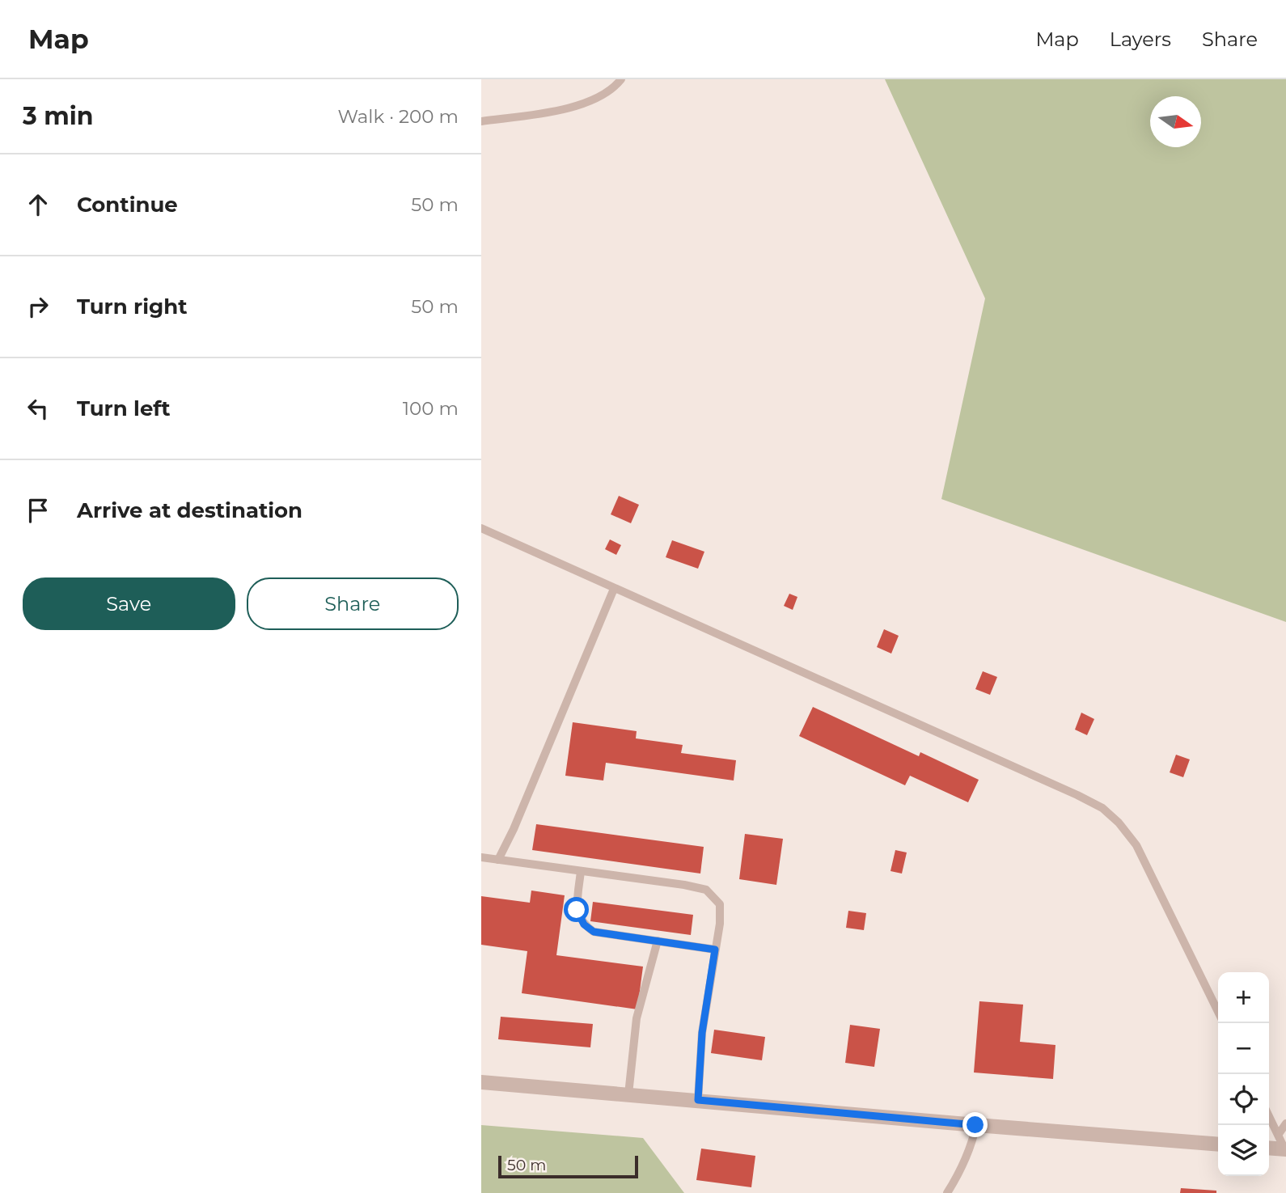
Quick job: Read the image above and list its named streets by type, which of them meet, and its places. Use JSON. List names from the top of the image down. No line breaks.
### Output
{"scale_bar":"50 m","north":"right","page":{"header":"Map","nav":["Map","Layers","Share"],"heading":["3 min","Walk · 200 m"],"list":[["Continue","50 m"],["Turn right","50 m"],["Turn left","100 m"],"Arrive at destination"],"buttons":["Save","Share"],"map_buttons":["+","−"],"scale":"50 m"}}
